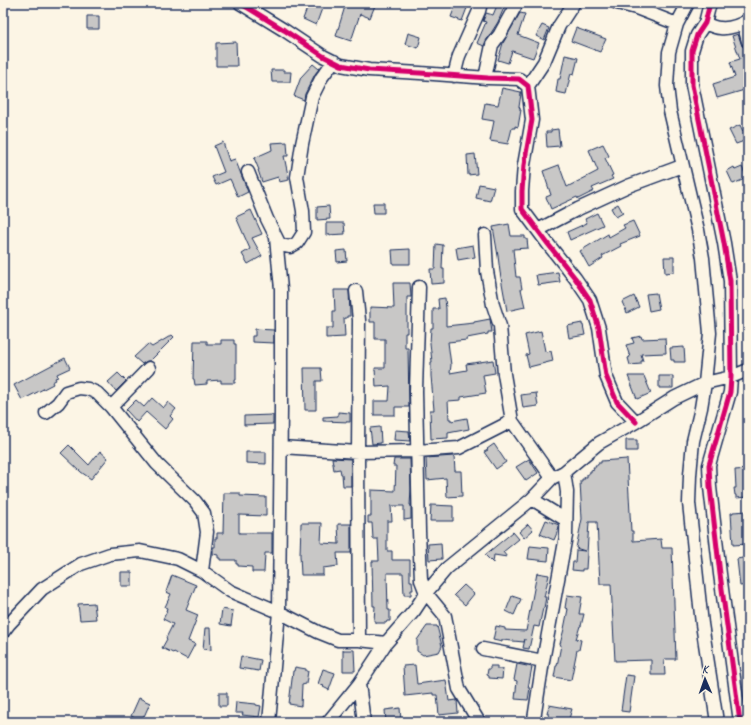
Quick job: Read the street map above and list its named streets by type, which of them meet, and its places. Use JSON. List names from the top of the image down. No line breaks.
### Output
{"north":"top"}
